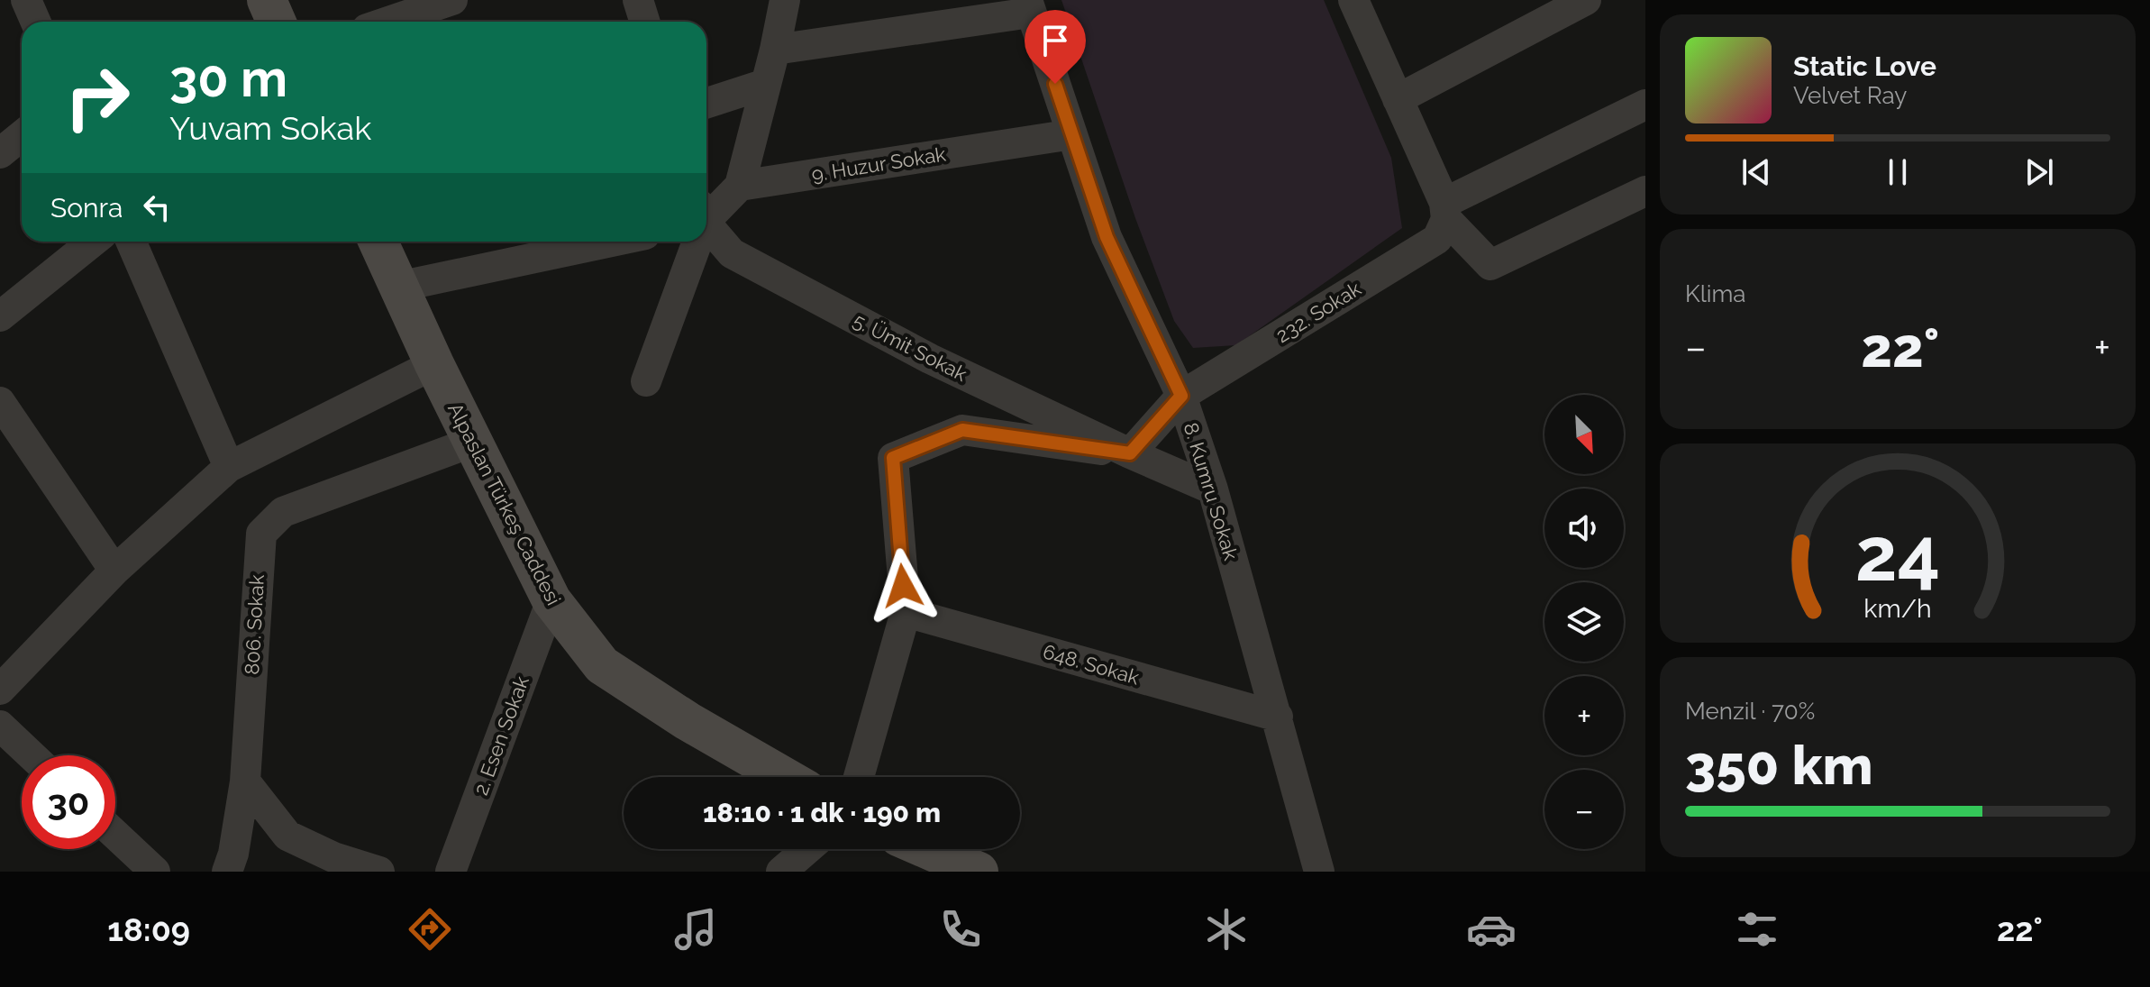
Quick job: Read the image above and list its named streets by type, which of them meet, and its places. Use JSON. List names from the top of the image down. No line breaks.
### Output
{"streets":{"main road":["Alpaslan Türkeş Caddesi"],"street":["9. Huzur Sokak","232. Sokak","5. Ümit Sokak","8. Kumru Sokak","806. Sokak","648. Sokak","2. Esen Sokak"]},"crossings":[["9. Huzur Sokak","8. Kumru Sokak"],["232. Sokak","5. Ümit Sokak"],["232. Sokak","8. Kumru Sokak"],["8. Kumru Sokak","648. Sokak"],["Alpaslan Türkeş Caddesi","806. Sokak"],["Alpaslan Türkeş Caddesi","2. Esen Sokak"]],"north":"bottom right","page":{"turn":["30 m","Yuvam Sokak"],"song":["Static Love","Velvet Ray"],"then":"Sonra","tile":["Klima",["Menzil · 70%","350 km"]],"heat":["−","22°","+"],"map_buttons":["+","−"],"limit":"30","trip":"18:10 · 1 dk · 190 m","tabs":["18:09","22°"],"gauge":["24","km/h"]}}
